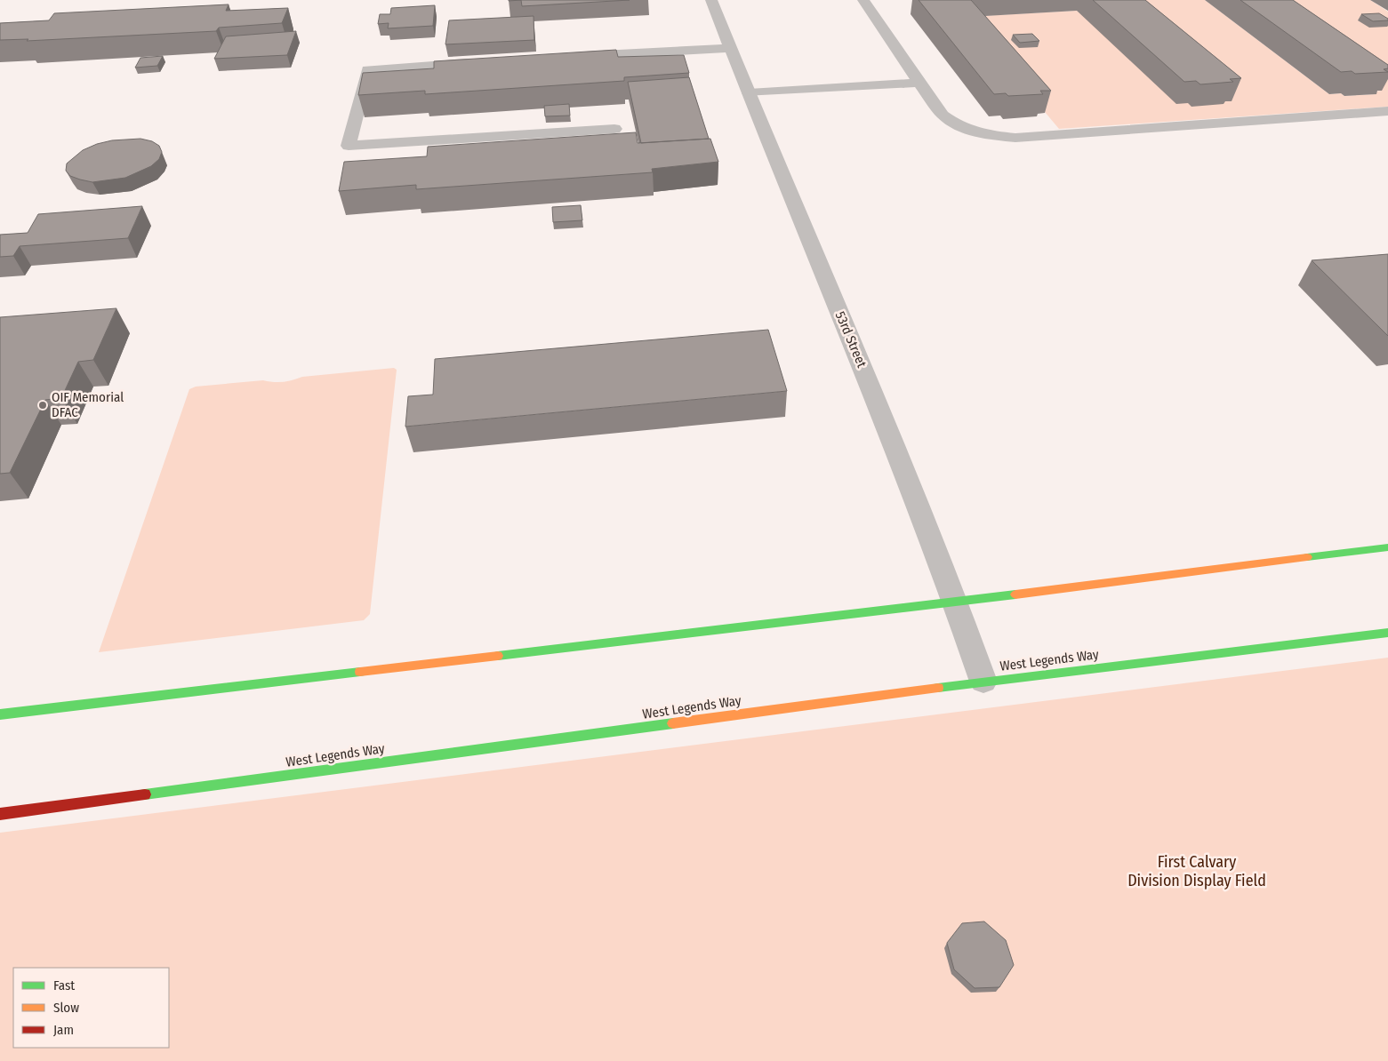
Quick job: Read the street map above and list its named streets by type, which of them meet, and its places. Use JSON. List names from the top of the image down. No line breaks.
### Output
{"streets":{"street":["53rd Street","West Legends Way"]},"crossings":[["53rd Street","West Legends Way"]],"parks":["First Calvary Division Display Field"],"places":["OIF Memorial DFAC"],"legend":["Fast","Slow","Jam"]}
